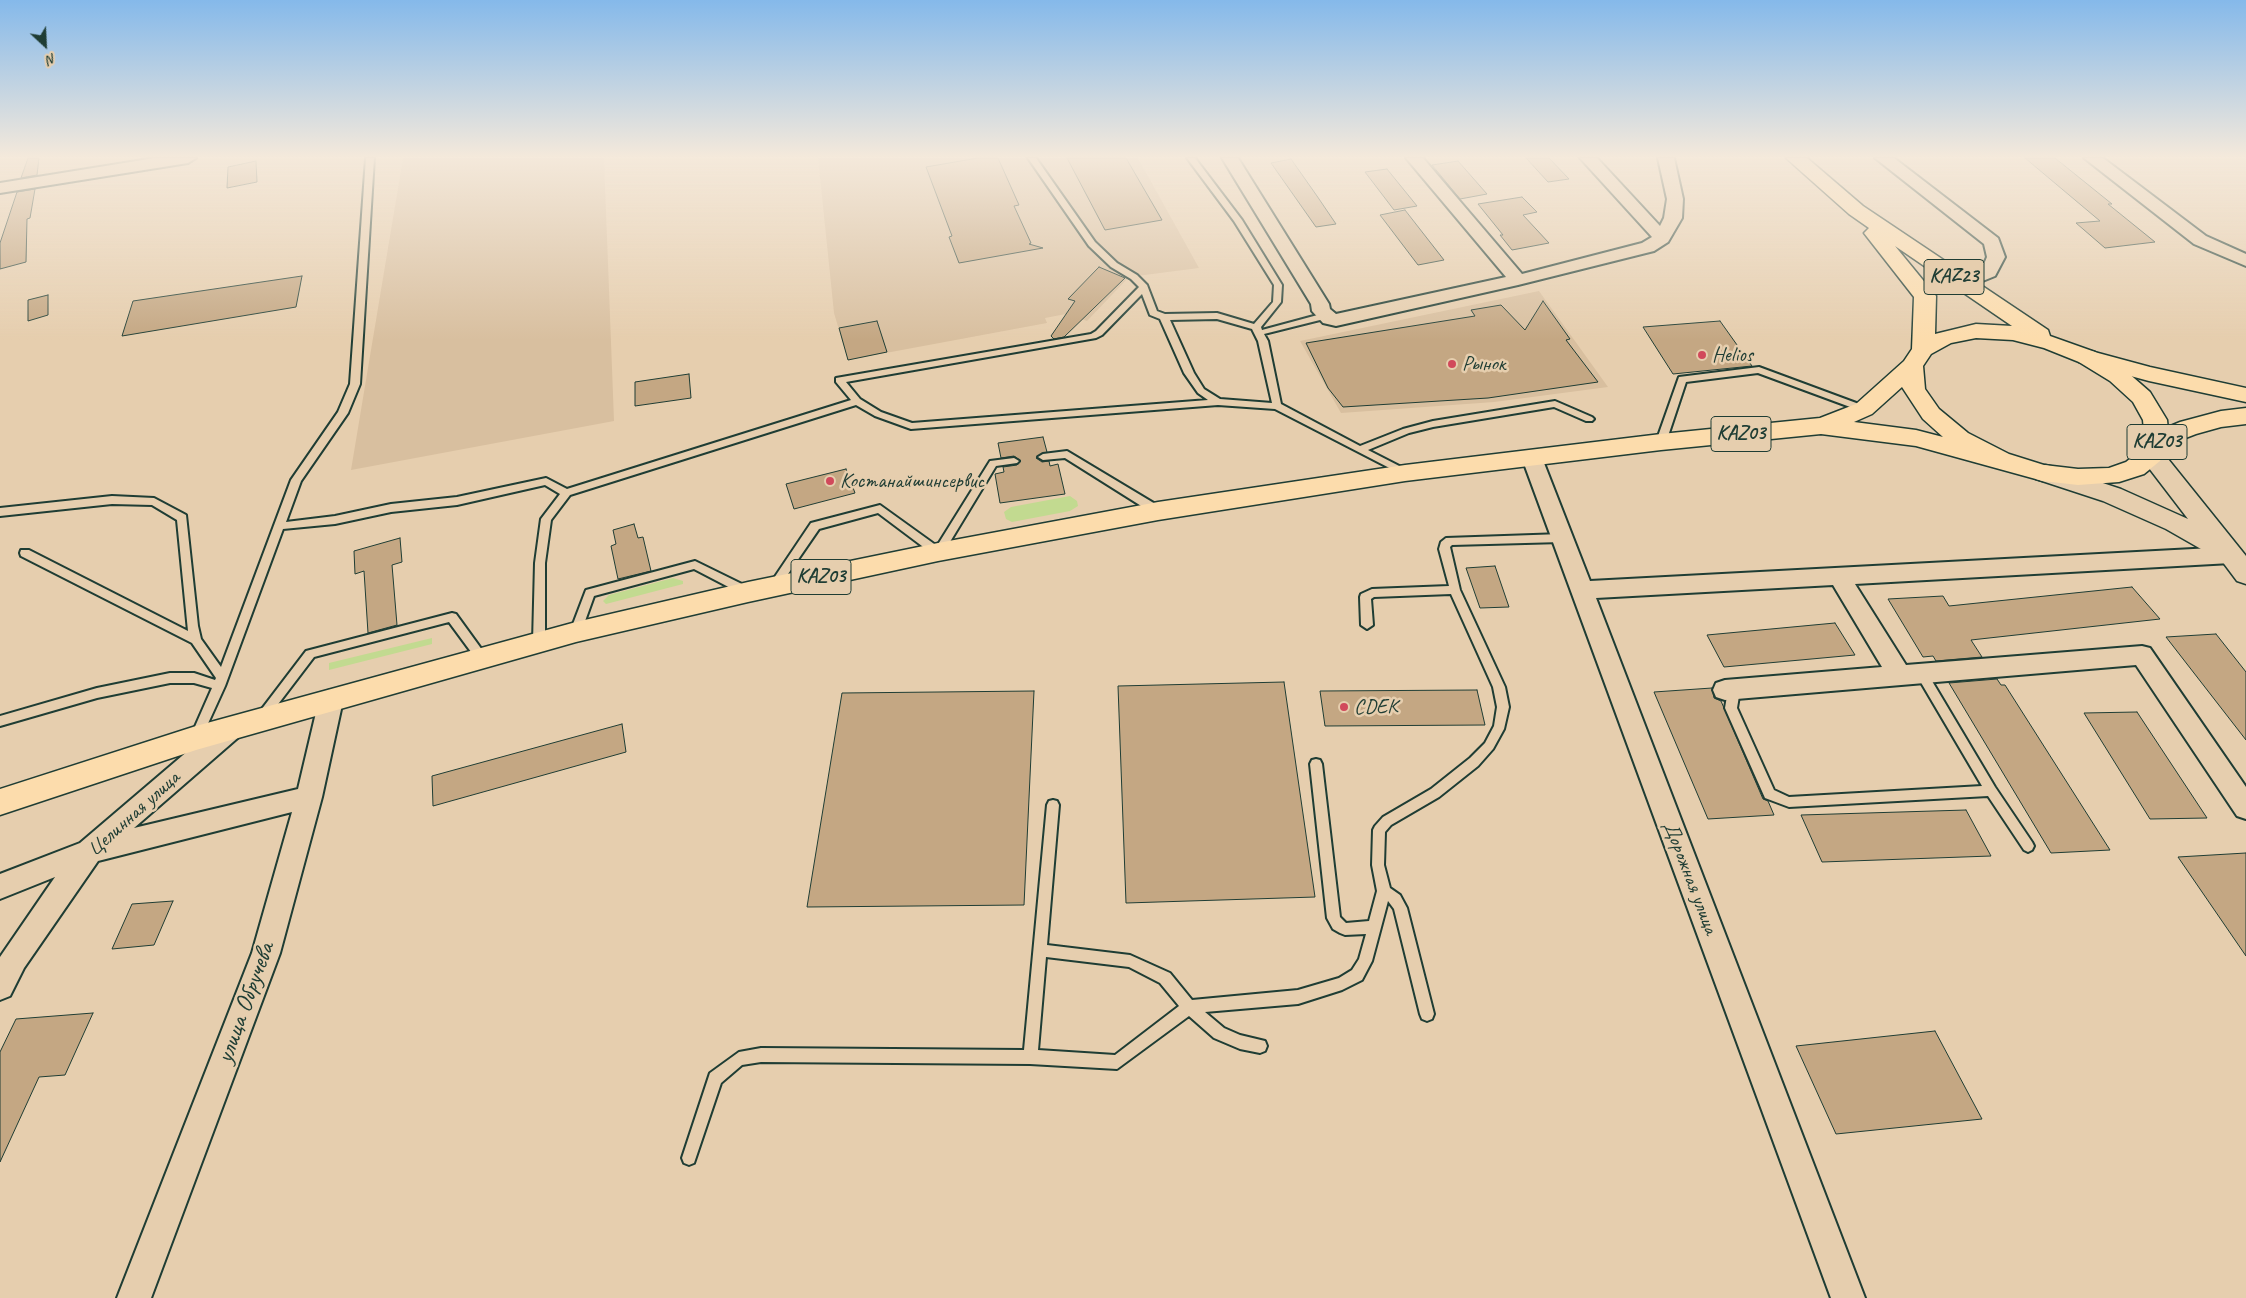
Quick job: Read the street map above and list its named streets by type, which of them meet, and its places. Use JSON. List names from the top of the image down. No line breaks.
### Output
{"streets":{"main road":["KAZ23","KАZ03"],"street":["Целинная улица","Дорожная улица","улица Обручева"]},"crossings":[["KAZ23","KАZ03"],["KАZ03","Целинная улица"],["KАZ03","Дорожная улица"],["KАZ03","улица Обручева"]],"places":["Helios","Рынок","Костанайшинсервис","CDEK"],"north":"bottom right"}
